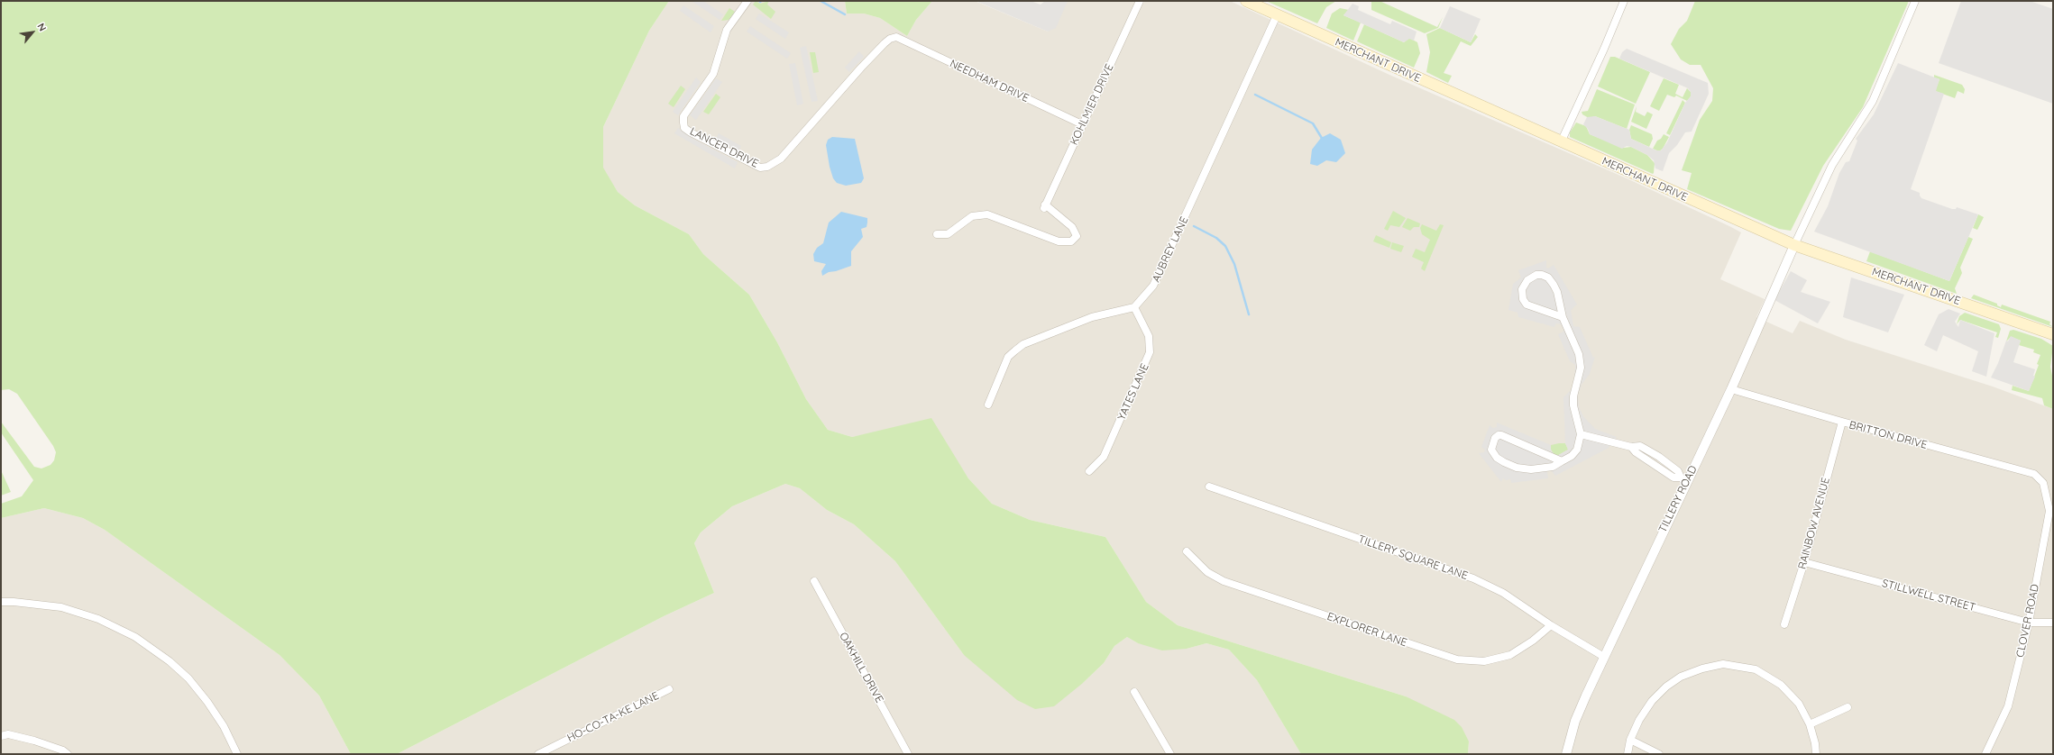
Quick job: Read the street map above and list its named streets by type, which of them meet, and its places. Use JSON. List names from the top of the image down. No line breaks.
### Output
{"streets":{"main road":["MERCHANT DRIVE"],"street":["NEEDHAM DRIVE","KOHLMIER DRIVE","LANCER DRIVE","AUBREY LANE","YATES LANE","BRITTON DRIVE","TILLERY ROAD","RAINBOW AVENUE","TILLERY SQUARE LANE","STILLWELL STREET","CLOVER ROAD","EXPLORER LANE","OAKHILL DRIVE","HO-CO-TA-KE LANE"]},"crossings":[["MERCHANT DRIVE","AUBREY LANE"],["MERCHANT DRIVE","TILLERY ROAD"],["NEEDHAM DRIVE","KOHLMIER DRIVE"],["NEEDHAM DRIVE","LANCER DRIVE"],["AUBREY LANE","YATES LANE"],["BRITTON DRIVE","TILLERY ROAD"],["BRITTON DRIVE","RAINBOW AVENUE"],["BRITTON DRIVE","CLOVER ROAD"],["TILLERY ROAD","TILLERY SQUARE LANE"],["RAINBOW AVENUE","STILLWELL STREET"],["TILLERY SQUARE LANE","EXPLORER LANE"],["STILLWELL STREET","CLOVER ROAD"]],"north":"top right"}
